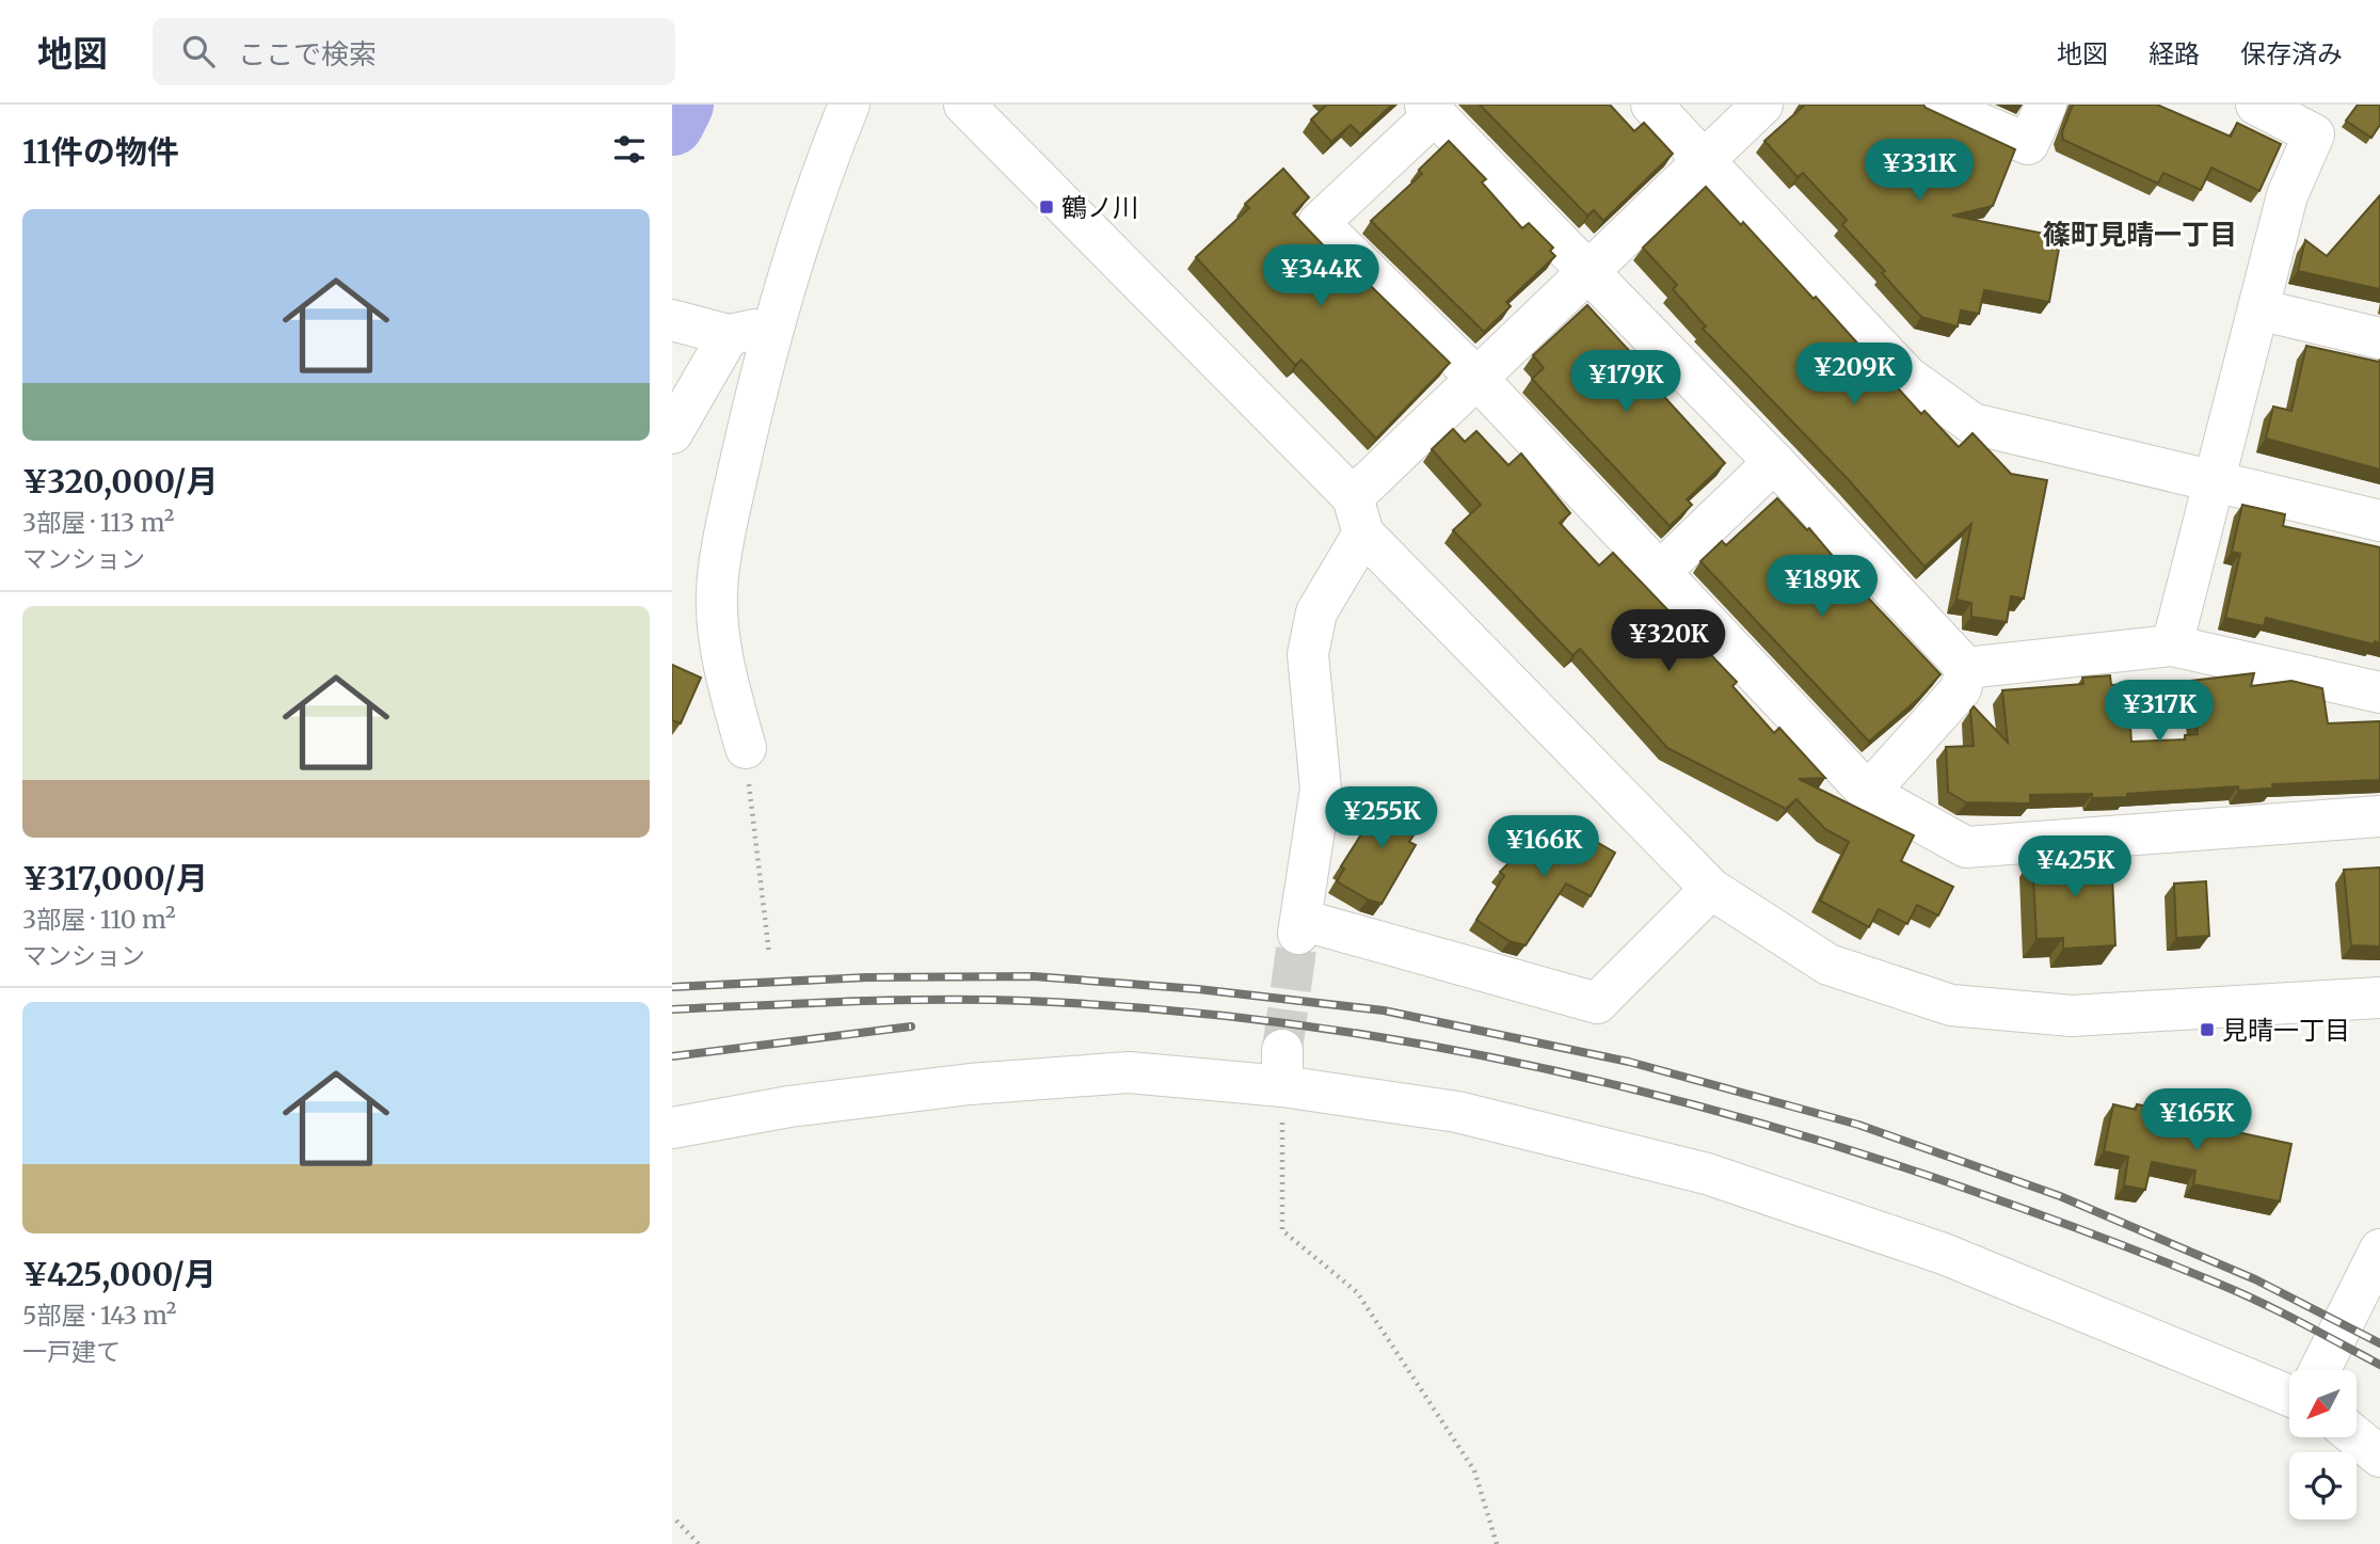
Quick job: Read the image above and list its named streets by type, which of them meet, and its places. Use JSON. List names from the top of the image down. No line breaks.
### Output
{"districts":["篠町見晴一丁目"],"places":{"transit":["鶴ノ川","見晴一丁目"]},"north":"bottom left","page":{"header":"地図","search":"ここで検索","nav":["地図","経路","保存済み"],"heading":"11件の物件","price":["¥331K","¥344K","¥209K","¥179K","¥189K","¥320K","¥317K","¥255K","¥166K","¥425K","¥165K"],"list":[{"name":"¥320,000/月","note":"3部屋 · 113 m² · マンション"},{"name":"¥317,000/月","note":"3部屋 · 110 m² · マンション"},{"name":"¥425,000/月","note":"5部屋 · 143 m² · 一戸建て"}]}}
